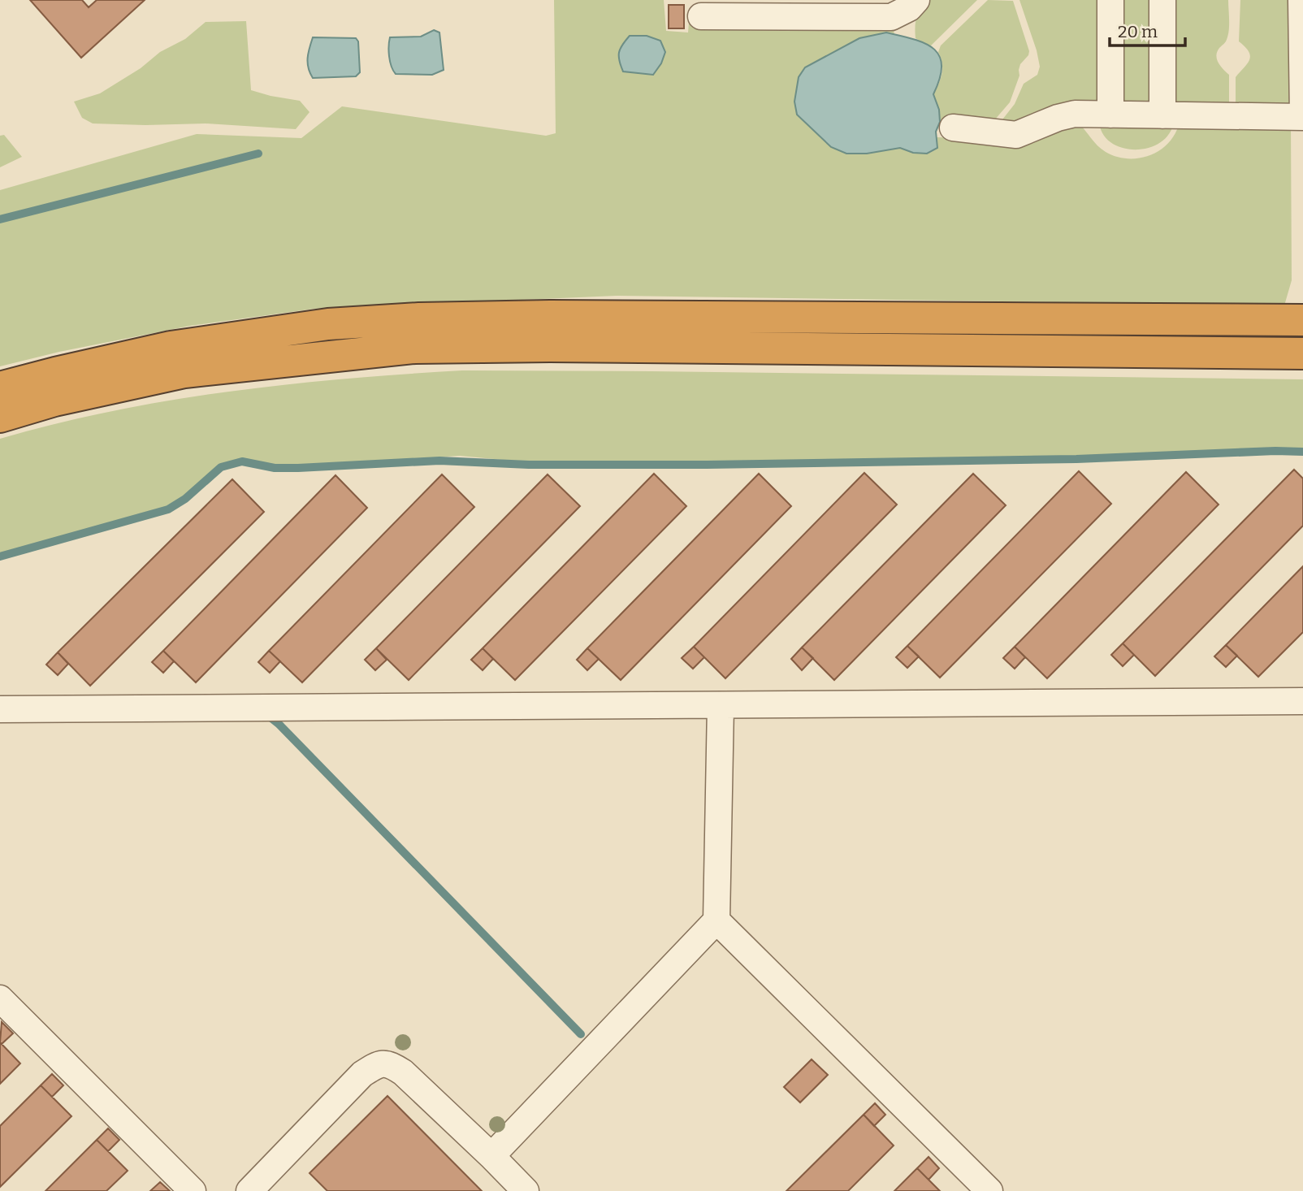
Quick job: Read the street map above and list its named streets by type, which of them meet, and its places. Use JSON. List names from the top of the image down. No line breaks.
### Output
{"scale_bar":"20 m"}
